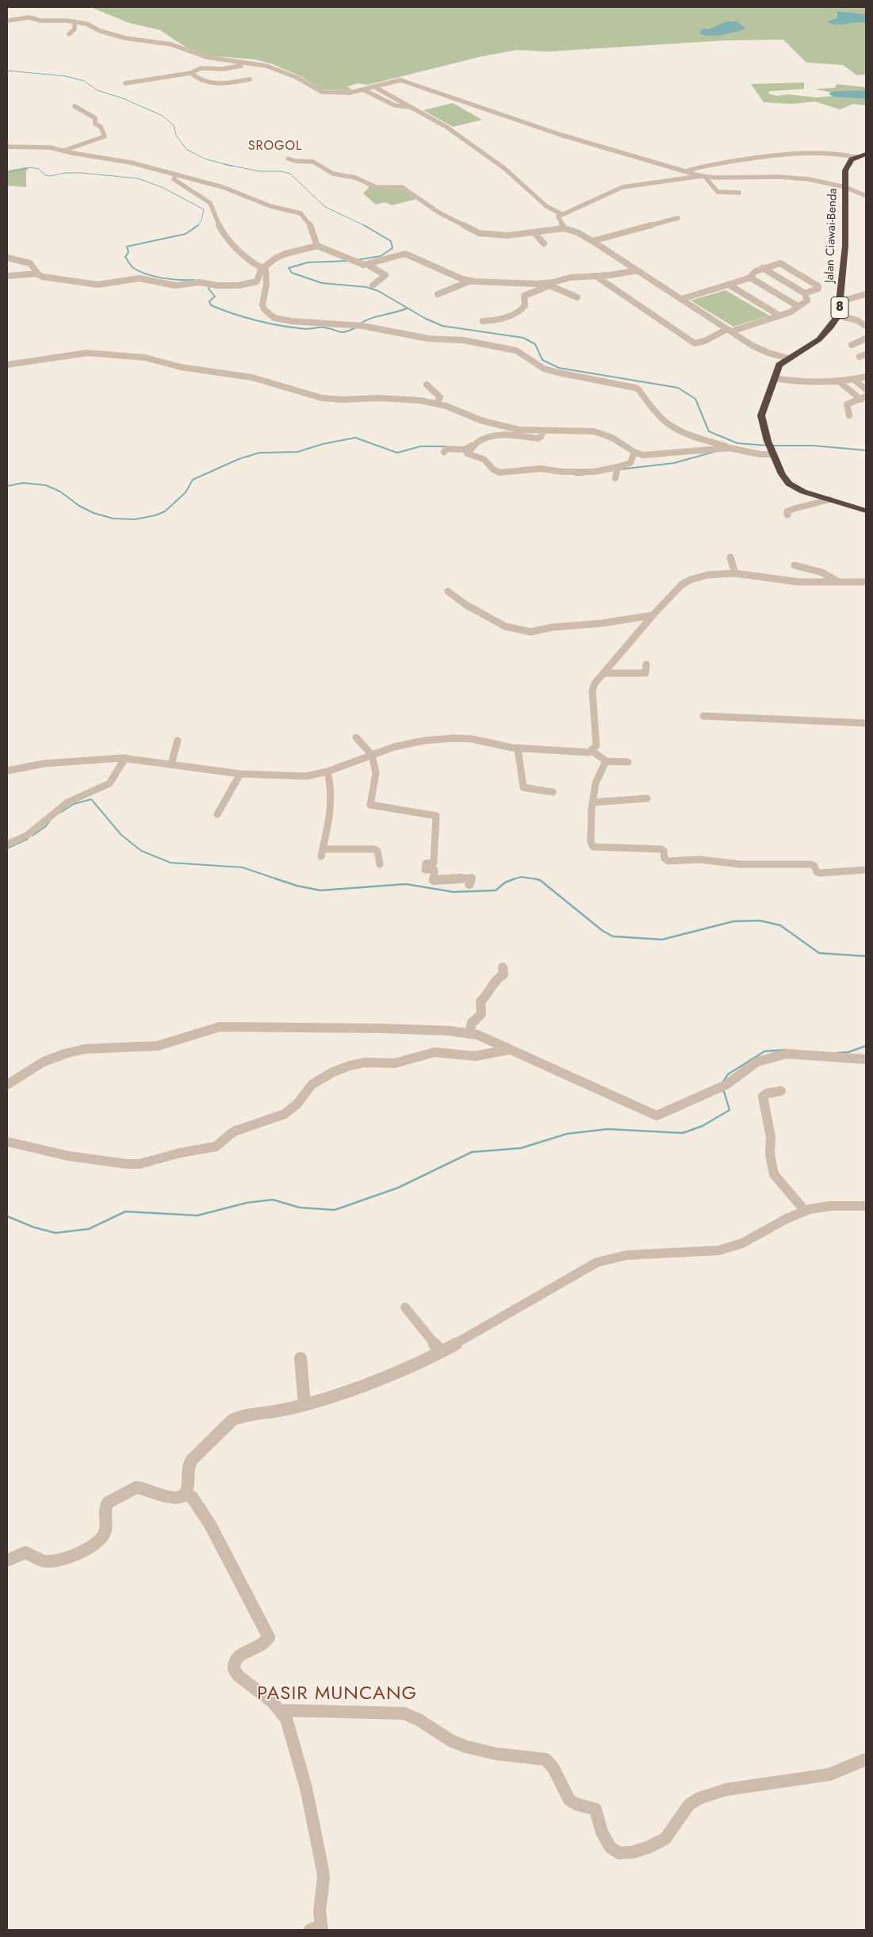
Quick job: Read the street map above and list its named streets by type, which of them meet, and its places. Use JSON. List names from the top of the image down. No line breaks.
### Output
{"streets":{"highway":["Jalan Ciawai-Benda","8"]},"crossings":[["Jalan Ciawai-Benda","8"]],"districts":["SROGOL","PASIR MUNCANG"]}
